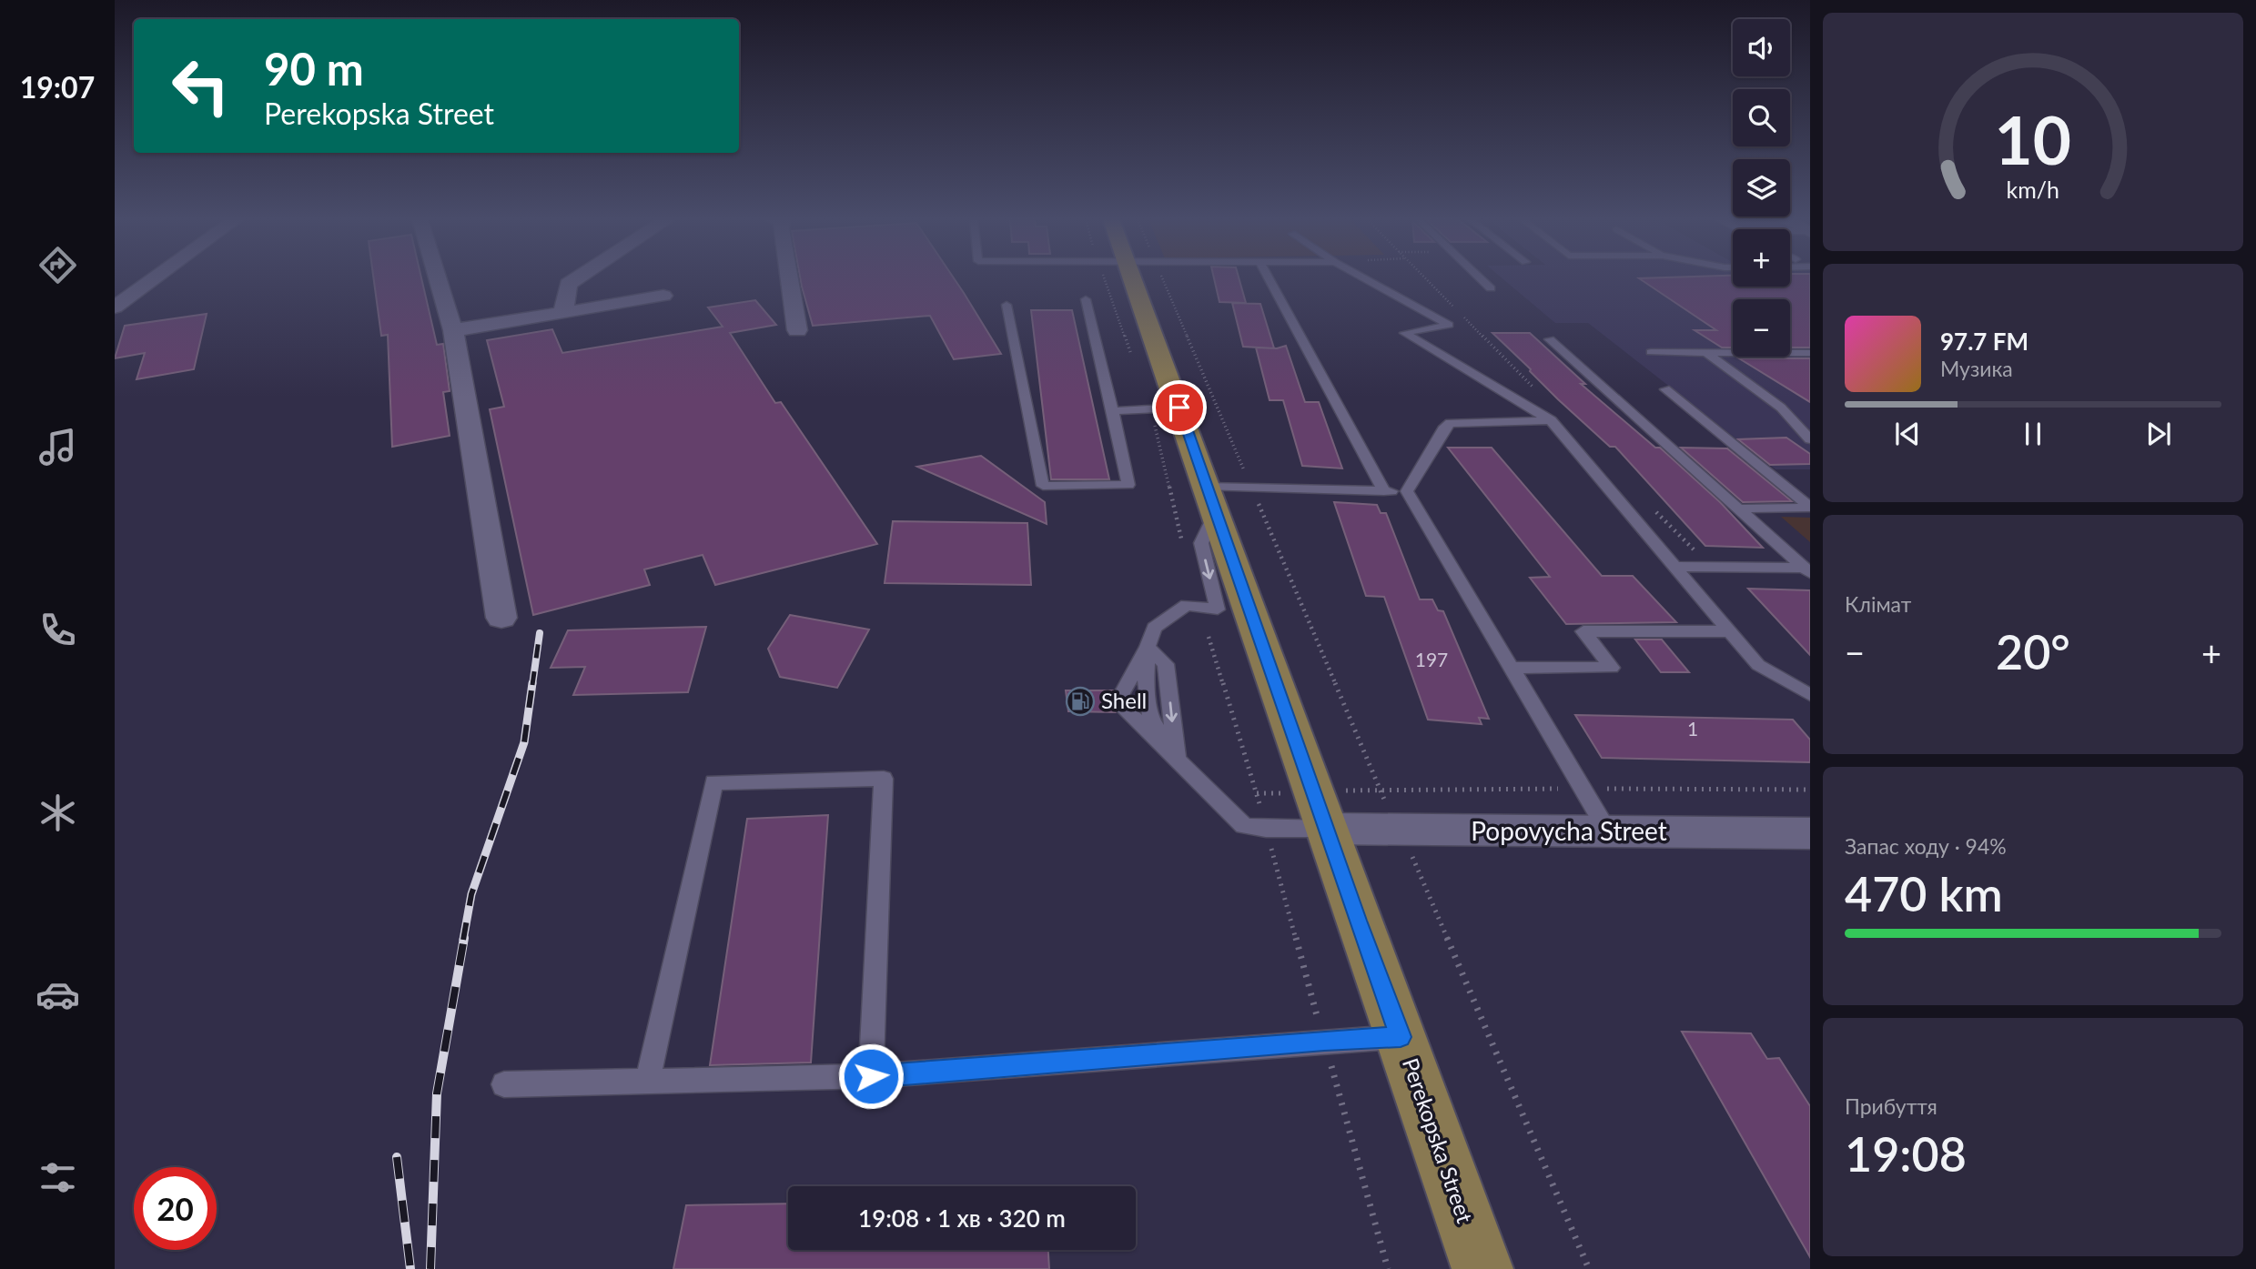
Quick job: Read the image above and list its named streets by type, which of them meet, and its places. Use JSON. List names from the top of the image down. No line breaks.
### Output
{"streets":{"main road":["Perekopska Street"],"street":["Popovycha Street"]},"crossings":[["Popovycha Street","Perekopska Street"]],"places":{"fuel station":["Shell"]},"house_numbers":["197","1"],"page":{"tabs":"19:07","map_buttons":["+","−"],"turn":["90 m","Perekopska Street"],"song":["97.7 FM","Музика"],"tile":["Клімат",["Запас ходу · 94%","470 km"],["Прибуття","19:08"]],"heat":["−","20°","+"],"limit":"20","trip":"19:08 · 1 хв · 320 m","gauge":["10","km/h"]}}
